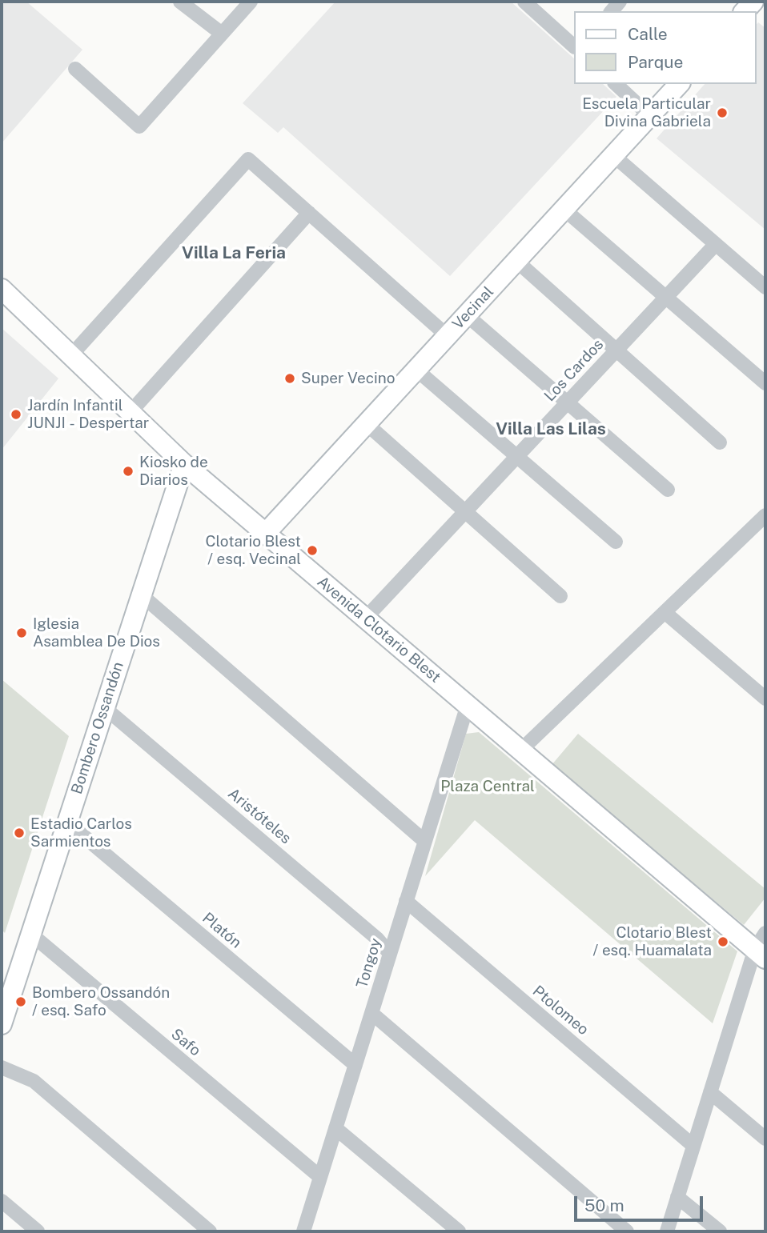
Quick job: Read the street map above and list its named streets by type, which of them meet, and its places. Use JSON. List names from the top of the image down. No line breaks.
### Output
{"streets":{"street":["Vecinal","Los Cardos","Avenida Clotario Blest","Bombero Ossandón","Aristóteles","Platón","Tongoy","Ptolomeo","Safo"]},"crossings":[["Vecinal","Avenida Clotario Blest"],["Los Cardos","Avenida Clotario Blest"],["Avenida Clotario Blest","Bombero Ossandón"],["Avenida Clotario Blest","Tongoy"],["Bombero Ossandón","Aristóteles"],["Bombero Ossandón","Platón"],["Bombero Ossandón","Safo"],["Aristóteles","Tongoy"],["Platón","Tongoy"],["Tongoy","Ptolomeo"],["Tongoy","Safo"]],"districts":["Villa La Feria","Villa Las Lilas"],"parks":["Plaza Central"],"places":["Escuela Particular Divina Gabriela","Super Vecino","Jardín Infantil JUNJI - Despertar","Kiosko de Diarios","Clotario Blest / esq. Vecinal","Iglesia Asamblea De Dios","Estadio Carlos Sarmientos","Clotario Blest / esq. Huamalata","Bombero Ossandón / esq. Safo"],"legend":["Calle","Parque"],"scale_bar":"50 m"}
